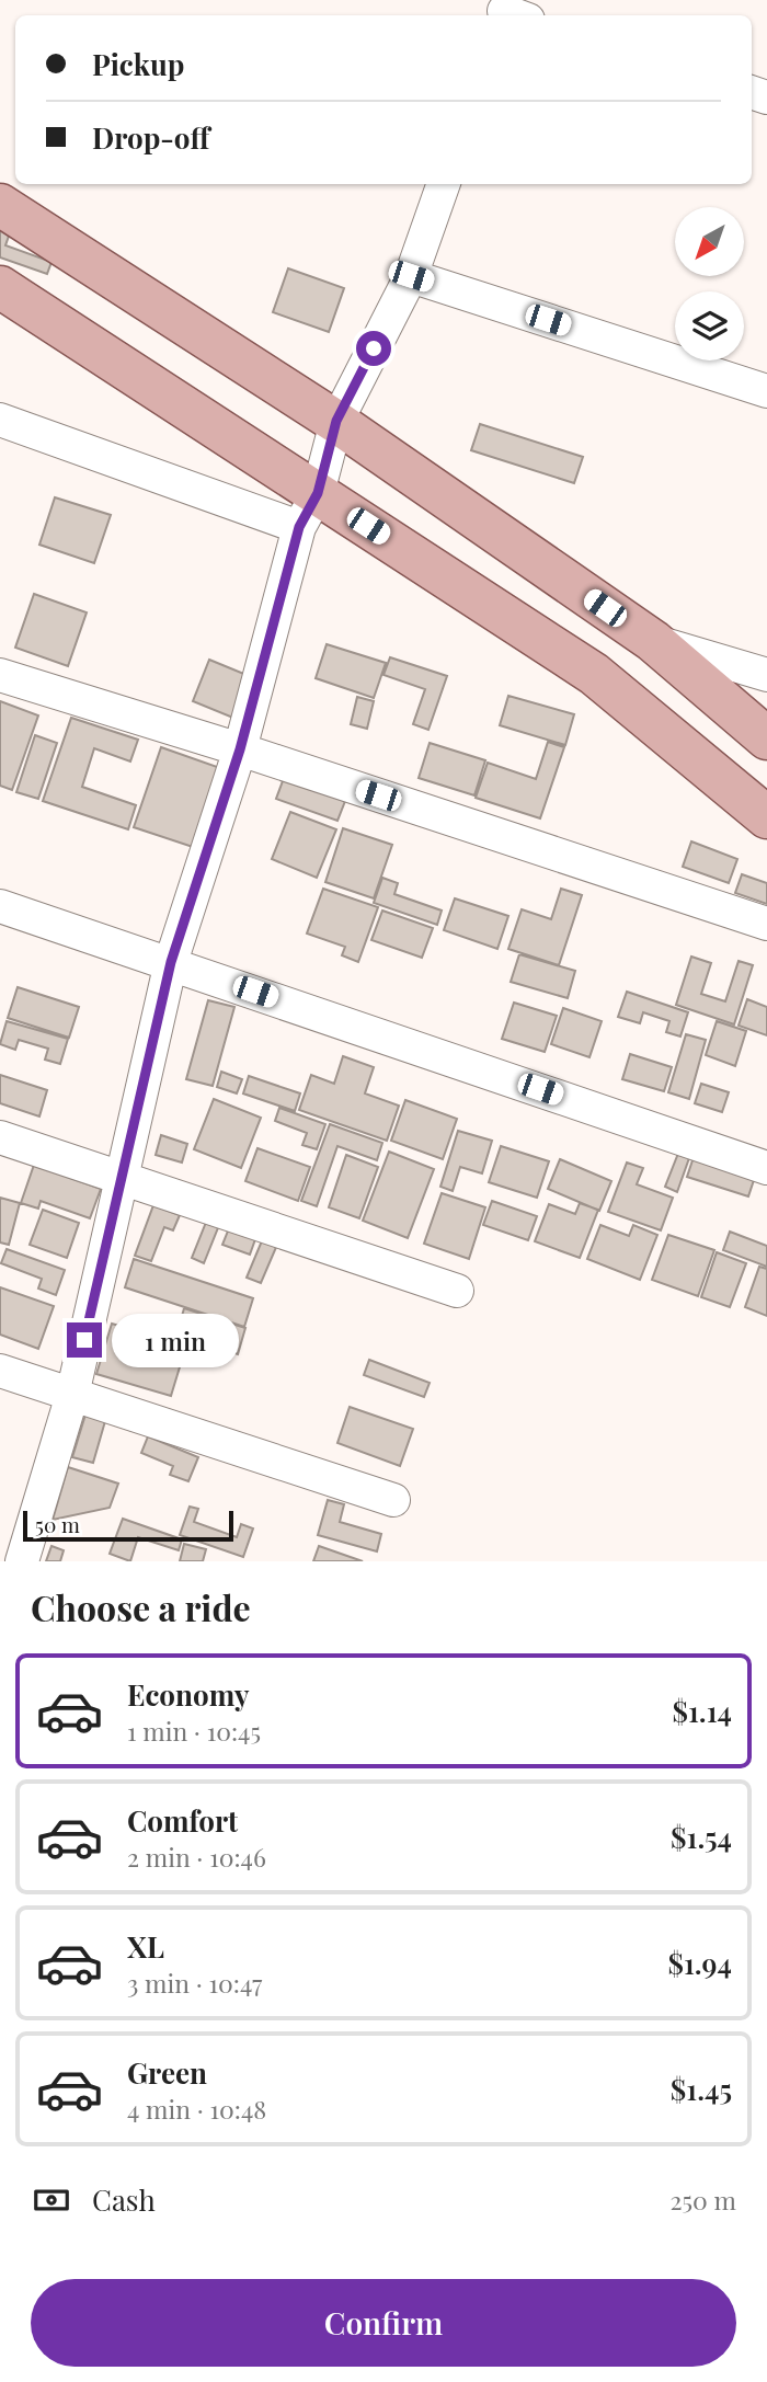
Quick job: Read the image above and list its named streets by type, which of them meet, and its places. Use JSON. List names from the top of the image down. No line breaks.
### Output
{"scale_bar":"50 m","north":"bottom left","page":{"banner":["Pickup","Drop-off"],"bubble":"1 min","scale":"50 m","heading":"Choose a ride","list":[{"name":"Economy","note":"1 min · 10:45","value":"$1.14"},{"name":"Comfort","note":"2 min · 10:46","value":"$1.54"},{"name":"XL","note":"3 min · 10:47","value":"$1.94"},{"name":"Green","note":"4 min · 10:48","value":"$1.45"}],"pay":["Cash","250 m"],"buttons":"Confirm"}}
